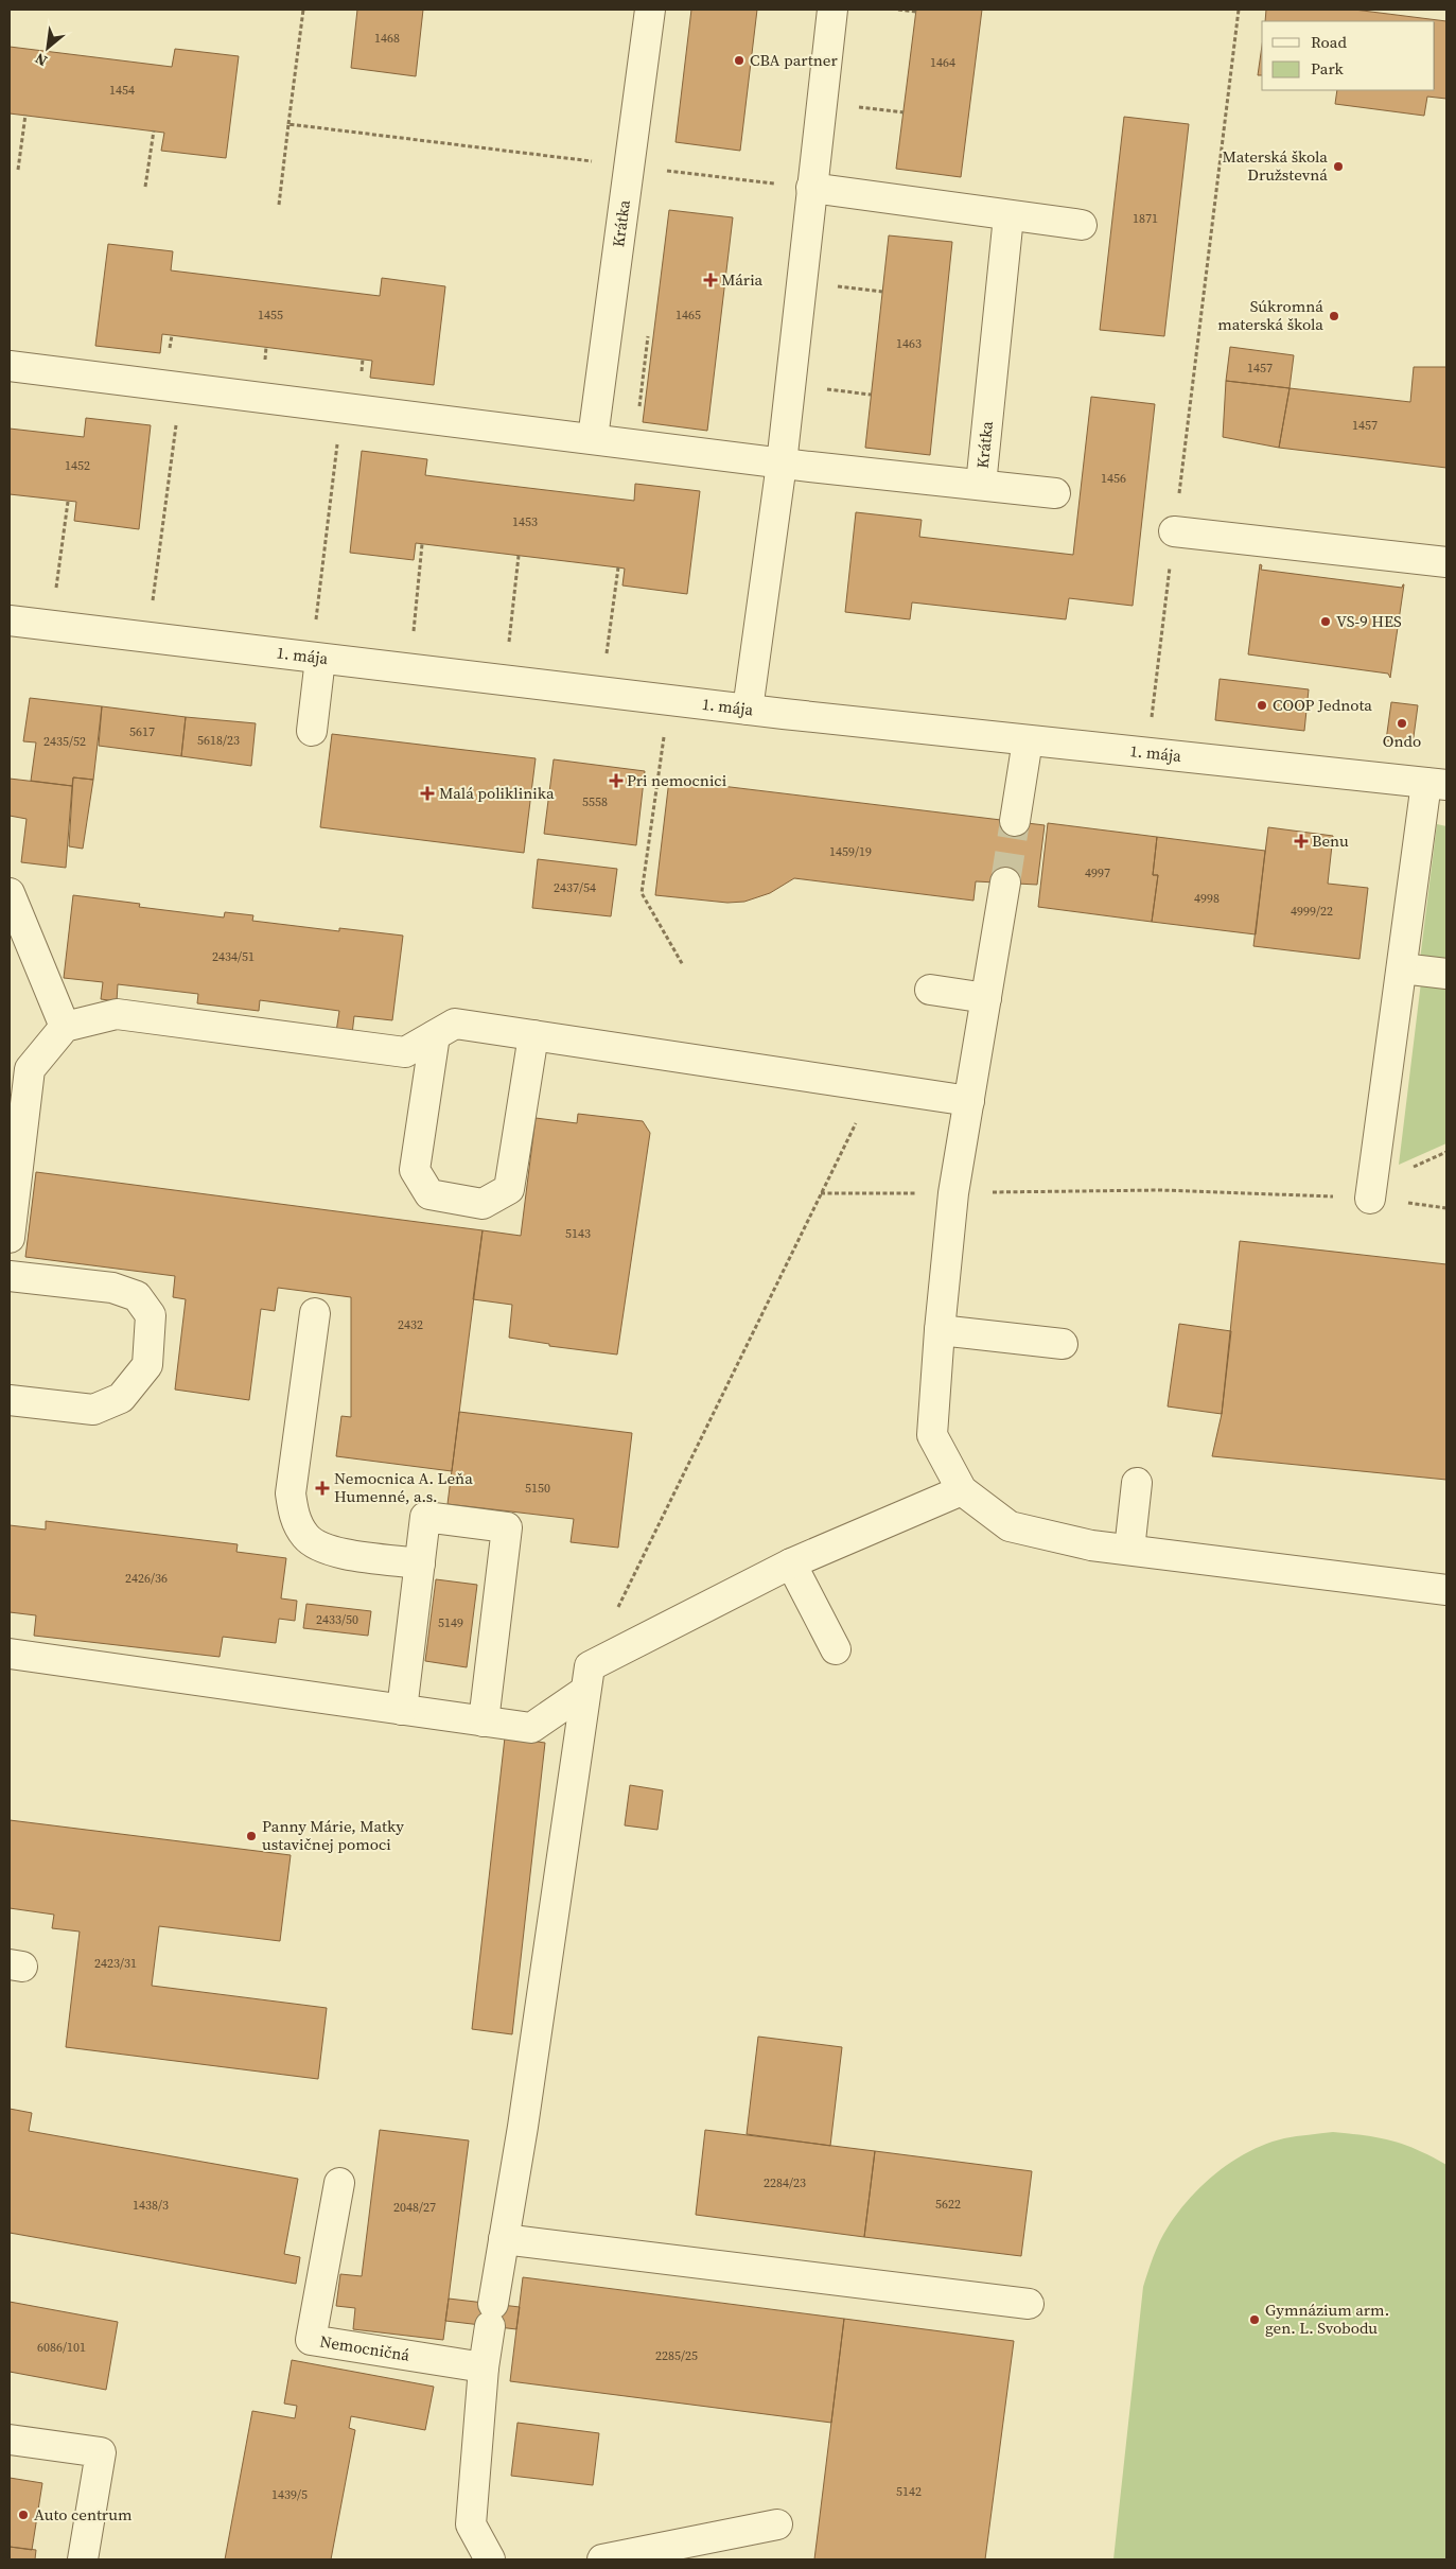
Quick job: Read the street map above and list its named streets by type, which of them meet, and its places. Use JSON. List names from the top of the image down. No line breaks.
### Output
{"streets":{"street":["Krátka","1. mája","Nemocničná"]},"places":{"other":["CBA partner","Materská škola Družstevná","Súkromná materská škola","VS-9 HES","COOP Jednota","Ondo","Panny Márie, Matky ustavičnej pomoci","Gymnázium arm. gen. L. Svobodu","Auto centrum"],"health":["Mária","Pri nemocnici","Malá poliklinika","Benu","Nemocnica A. Leňa Humenné, a.s."]},"house_numbers":["1468","1464","1454","1871","1455","1465","1463","1457","1457","1452","1456","1453","5617","5618/23","2435/52","5558","1459/19","4997","2437/54","4998","4999/22","2434/51","5143","2432","5150","2426/36","2433/50","5149","2423/31","2284/23","5622","1438/3","2048/27","6086/101","2285/25","5142","1439/5"],"legend":["Road","Park"],"north":"bottom left"}
